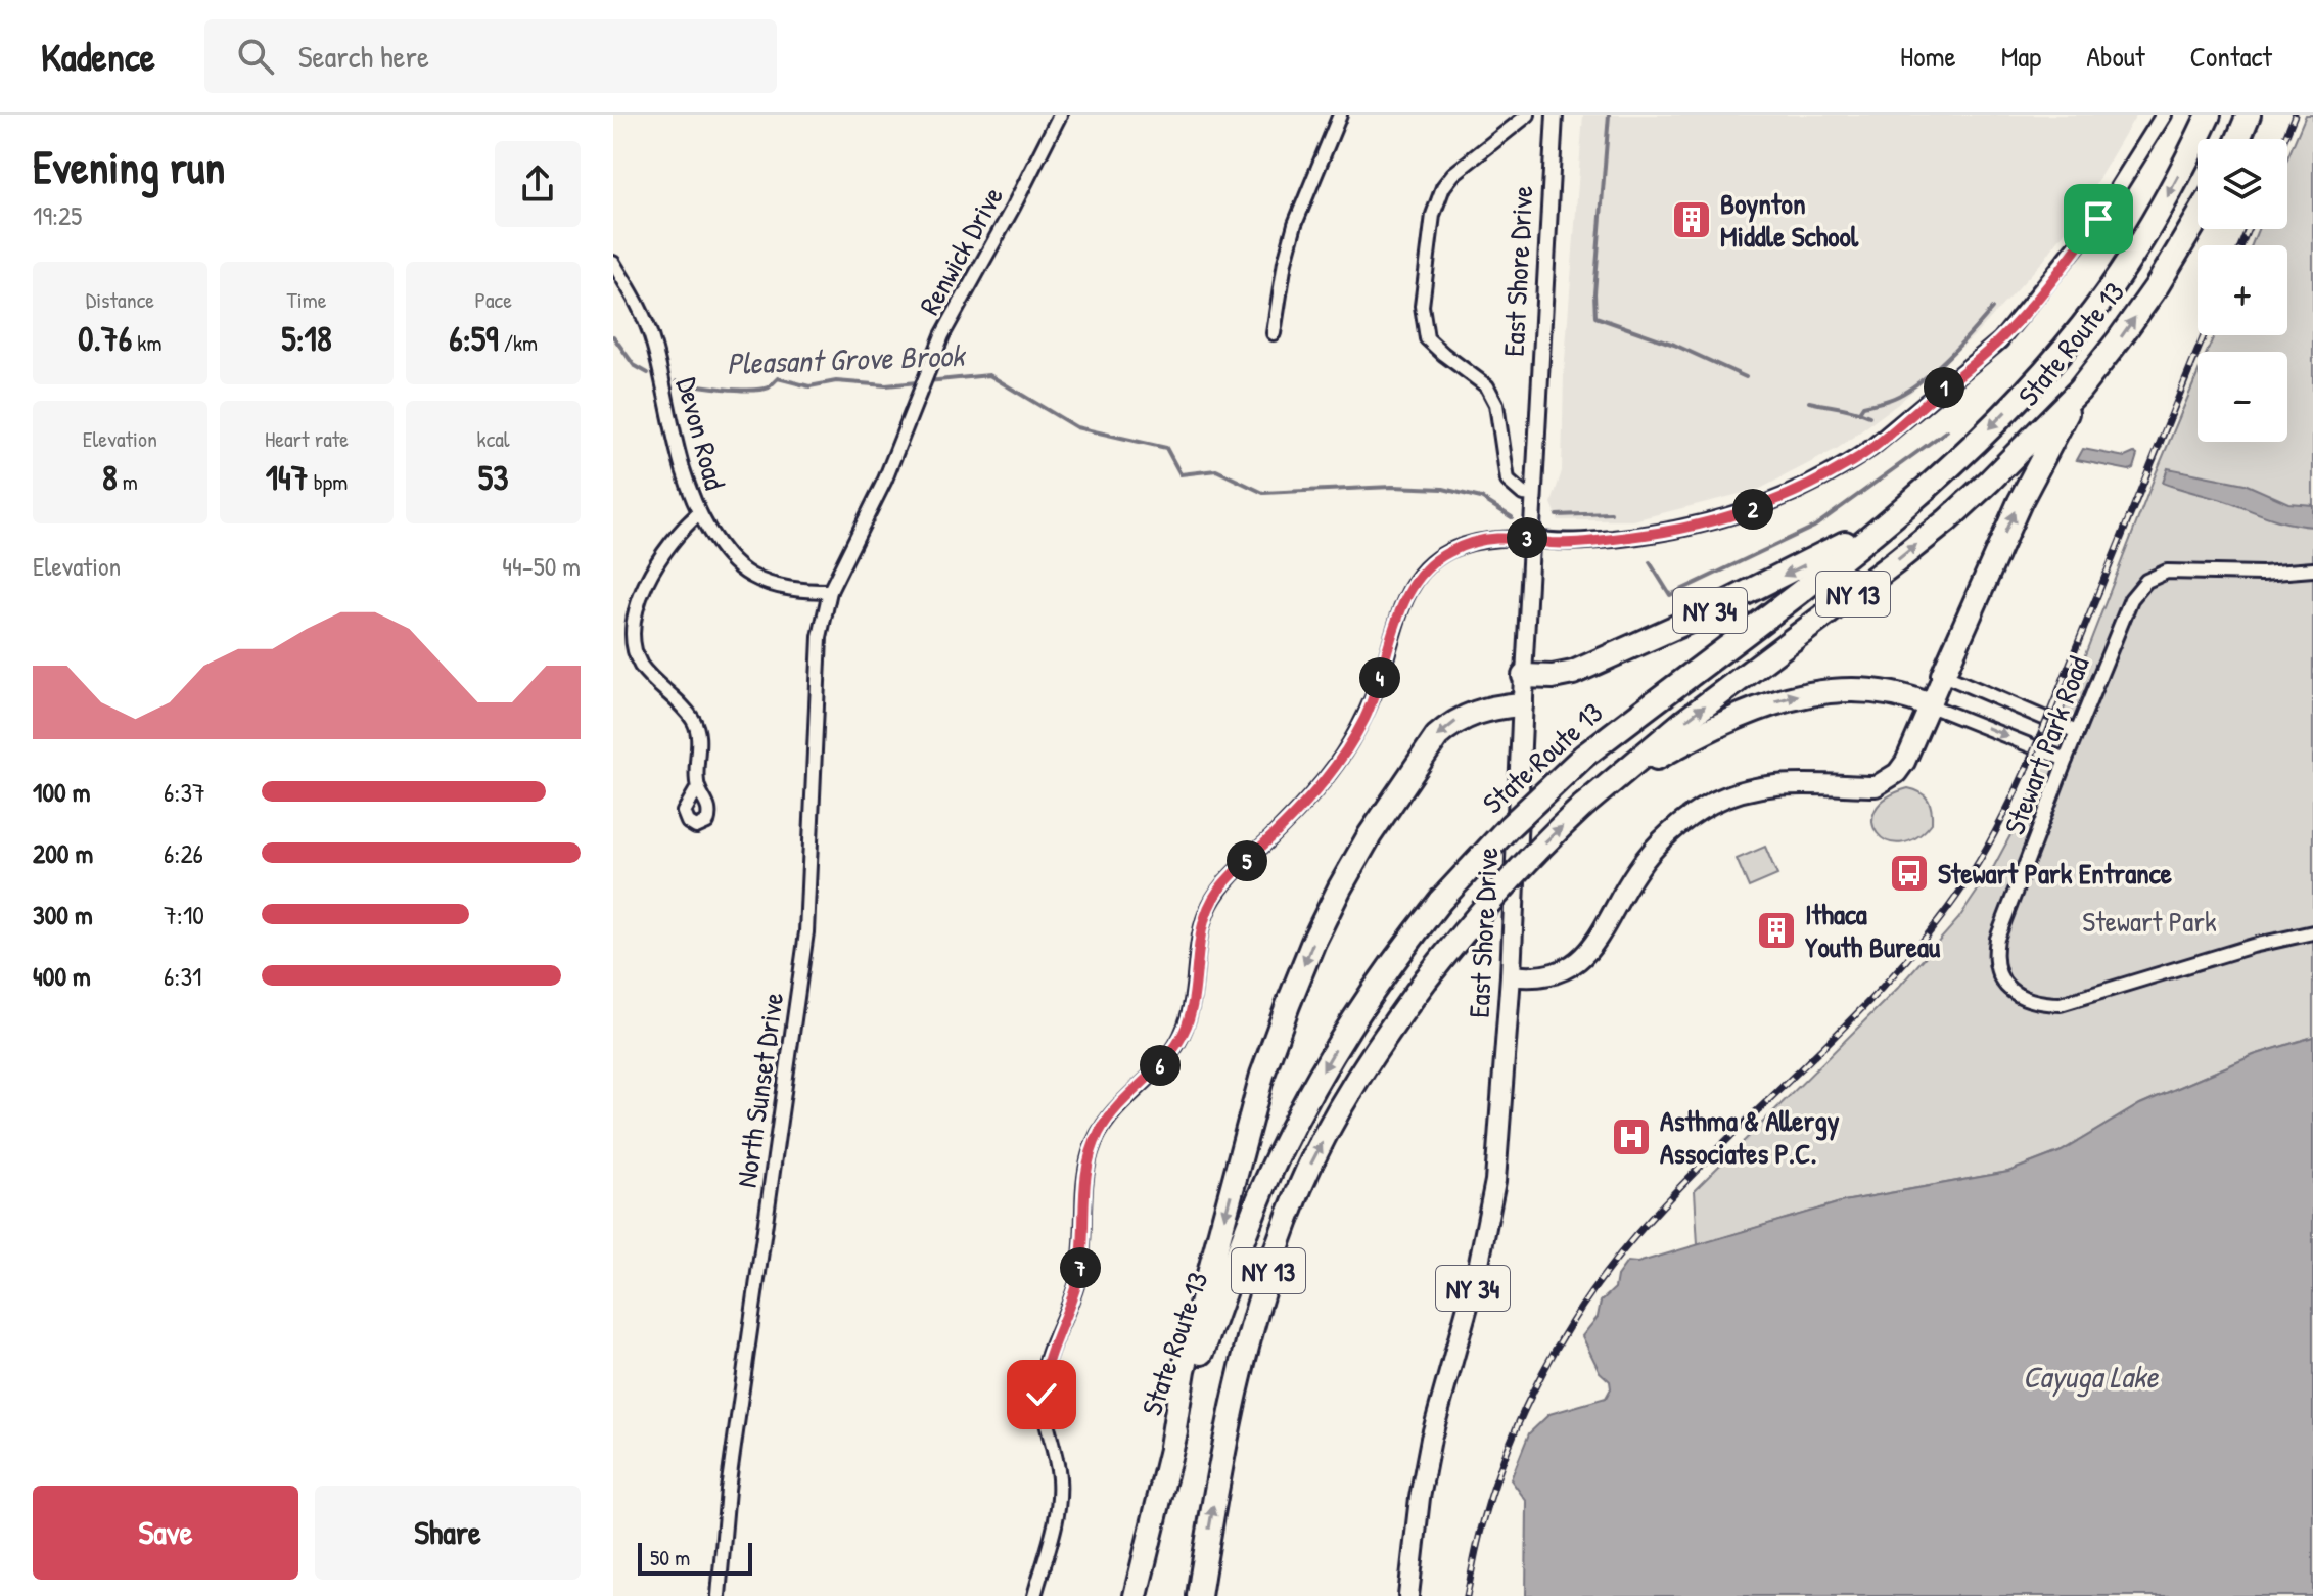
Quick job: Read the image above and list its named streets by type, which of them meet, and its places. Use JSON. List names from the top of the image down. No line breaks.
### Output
{"streets":{"highway":["State Route 13","NY 13","NY 34"],"main road":["East Shore Drive"],"street":["Renwick Drive","Devon Road","Stewart Park Road","North Sunset Drive"]},"crossings":[["Renwick Drive","Devon Road"],["Renwick Drive","North Sunset Drive"],["East Shore Drive","NY 34"],["State Route 13","NY 34"],["Devon Road","North Sunset Drive"]],"water":["Pleasant Grove Brook","Cayuga Lake"],"parks":["Stewart Park"],"places":{"building":["Boynton Middle School","Ithaca Youth Bureau"],"bus stop":["Stewart Park Entrance"],"hospital":["Asthma & Allergy Associates P.C."]},"scale_bar":"50 m","page":{"header":"Kadence","search":"Search here","nav":["Home","Map","About","Contact"],"heading":["Evening run","19:25"],"map_buttons":["+","−"],"stats":[["Distance","0.76 km"],["Time","5:18"],["Pace","6:59 /km"],["Elevation","8 m"],["Heart rate","147 bpm"],["kcal","53"]],"pins":["1","2","3","4","5","6","7"],"chart":["Elevation","44–50 m"],"list":[{"name":"100 m","note":"6:37"},{"name":"200 m","note":"6:26"},{"name":"300 m","note":"7:10"},{"name":"400 m","note":"6:31"}],"buttons":["Save","Share"],"scale":"50 m"}}
